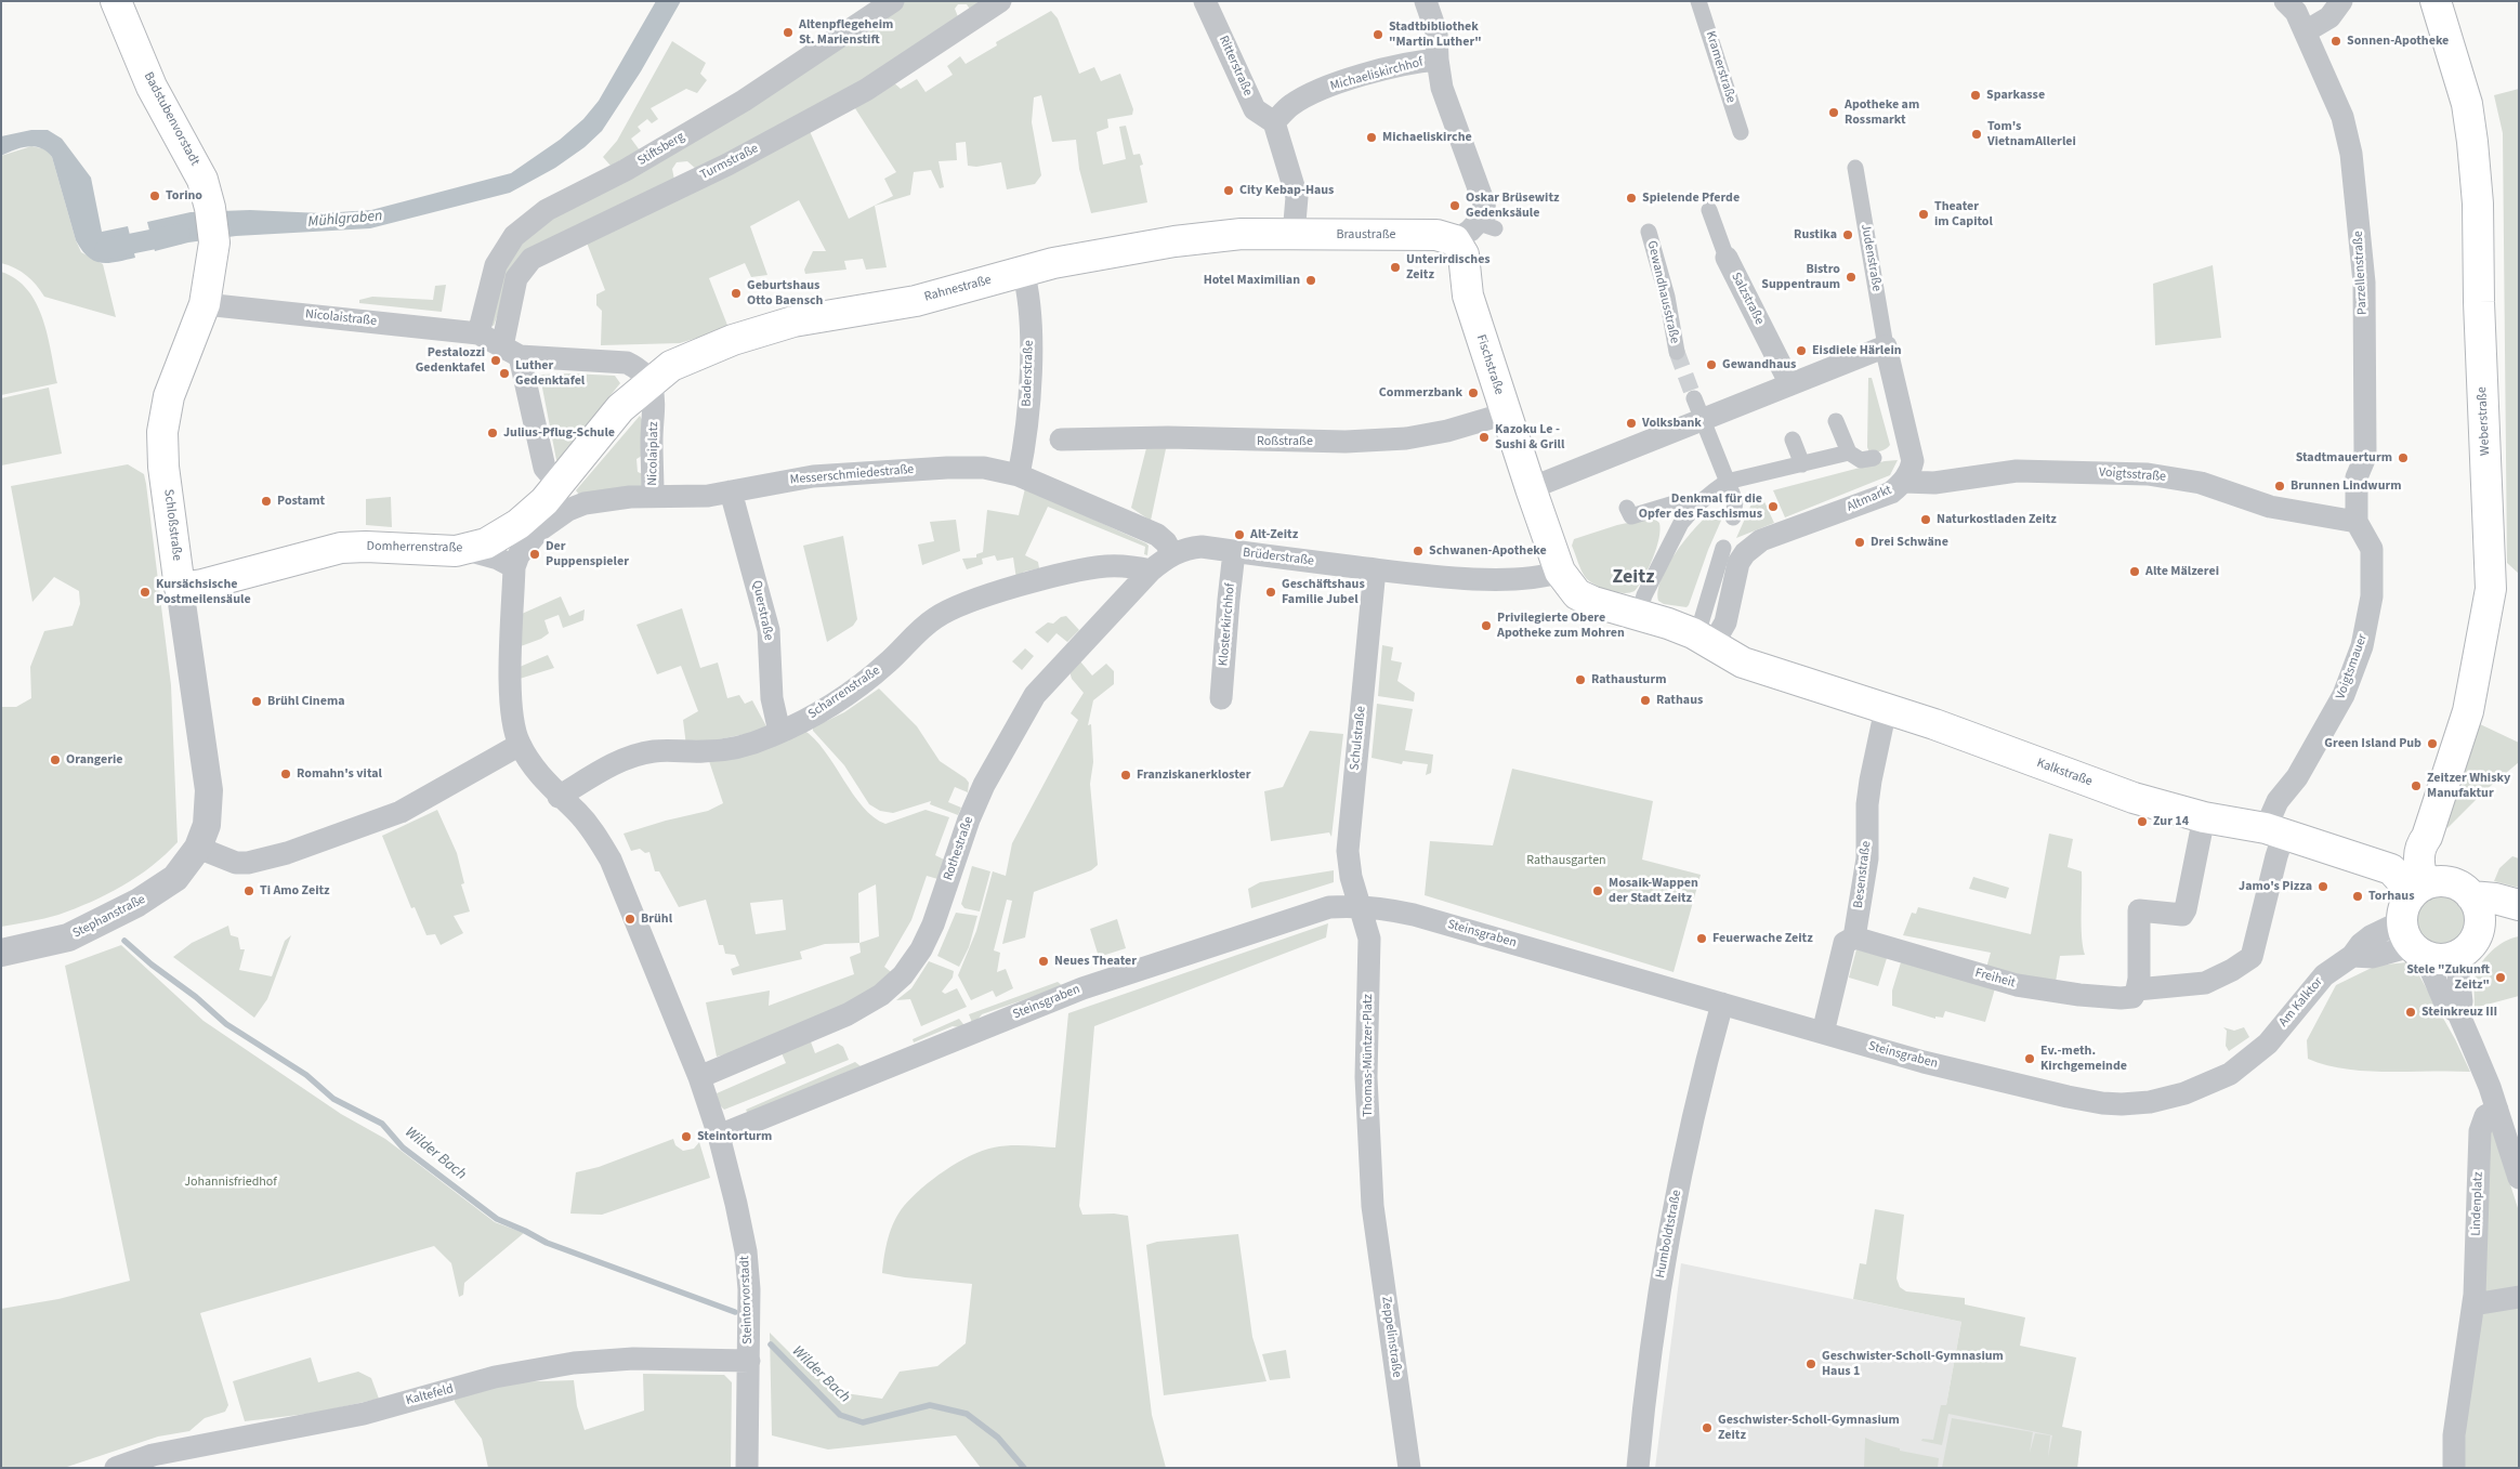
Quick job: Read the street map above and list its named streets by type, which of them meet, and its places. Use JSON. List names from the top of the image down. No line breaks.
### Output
{"streets":{"main road":["Badstubenvorstadt","Braustraße","Rahnestraße","Fischstraße","Weberstraße","Schloßstraße","Domherrenstraße","Kalkstraße"],"street":["Ritterstraße","Kramerstraße","Michaeliskirchhof","Stiftsberg","Turmstraße","Judenstraße","Parzellenstraße","Gewandhausstraße","Salzstraße","Nicolaistraße","Baderstraße","Roßstraße","Nicolaiplatz","Messerschmiedestraße","Voigtsstraße","Altmarkt","Brüderstraße","Querstraße","Klosterkirchhof","Voigtsmauer","Scharrenstraße","Schulstraße","Rothestraße","Besenstraße","Stephanstraße","Steinsgraben","Freiheit","Am Kalktor","Thomas-Müntzer-Platz","Lindenplatz","Humboldtstraße","Steintorvorstadt","Zeppelinstraße","Kaltefeld"]},"crossings":[["Ritterstraße","Michaeliskirchhof"],["Michaeliskirchhof","Braustraße"],["Michaeliskirchhof","Fischstraße"],["Badstubenvorstadt","Nicolaistraße"],["Badstubenvorstadt","Schloßstraße"],["Stiftsberg","Nicolaistraße"],["Braustraße","Rahnestraße"],["Braustraße","Fischstraße"],["Judenstraße","Altmarkt"],["Parzellenstraße","Voigtsstraße"],["Parzellenstraße","Voigtsmauer"],["Rahnestraße","Baderstraße"],["Rahnestraße","Nicolaiplatz"],["Rahnestraße","Domherrenstraße"],["Nicolaistraße","Schloßstraße"],["Fischstraße","Roßstraße"],["Baderstraße","Messerschmiedestraße"],["Weberstraße","Kalkstraße"],["Weberstraße","Am Kalktor"],["Nicolaiplatz","Messerschmiedestraße"],["Nicolaiplatz","Domherrenstraße"],["Messerschmiedestraße","Querstraße"],["Voigtsstraße","Altmarkt"],["Voigtsstraße","Voigtsmauer"],["Altmarkt","Kalkstraße"],["Schloßstraße","Domherrenstraße"],["Schloßstraße","Stephanstraße"],["Brüderstraße","Klosterkirchhof"],["Brüderstraße","Schulstraße"],["Brüderstraße","Rothestraße"],["Querstraße","Scharrenstraße"],["Voigtsmauer","Kalkstraße"],["Voigtsmauer","Freiheit"],["Scharrenstraße","Rothestraße"],["Schulstraße","Steinsgraben"],["Schulstraße","Thomas-Müntzer-Platz"],["Kalkstraße","Besenstraße"],["Kalkstraße","Freiheit"],["Kalkstraße","Am Kalktor"],["Besenstraße","Steinsgraben"],["Besenstraße","Freiheit"],["Steinsgraben","Am Kalktor"],["Steinsgraben","Thomas-Müntzer-Platz"],["Steinsgraben","Humboldtstraße"],["Steinsgraben","Steintorvorstadt"],["Thomas-Müntzer-Platz","Zeppelinstraße"],["Steintorvorstadt","Kaltefeld"]],"districts":["Zeitz"],"water":["Mühlgraben","Wilder Bach"],"parks":["Rathausgarten","Johannisfriedhof"],"places":["Altenpflegeheim St. Marienstift","Stadtbibliothek \"Martin Luther\"","Sonnen-Apotheke","Sparkasse","Apotheke am Rossmarkt","Tom's VietnamAllerlei","Michaeliskirche","City Kebap-Haus","Torino","Spielende Pferde","Oskar Brüsewitz Gedenksäule","Theater im Capitol","Rustika","Unterirdisches Zeitz","Bistro Suppentraum","Hotel Maximilian","Geburtshaus Otto Baensch","Eisdiele Härlein","Pestalozzi Gedenktafel","Gewandhaus","Luther Gedenktafel","Commerzbank","Volksbank","Julius-Pflug-Schule","Kazoku Le - Sushi & Grill","Stadtmauerturm","Brunnen Lindwurm","Postamt","Denkmal für die Opfer des Faschismus","Naturkostladen Zeitz","Alt-Zeitz","Drei Schwäne","Schwanen-Apotheke","Der Puppenspieler","Alte Mälzerei","Kursächsische Postmeilensäule","Geschäftshaus Familie Jubel","Privilegierte Obere Apotheke zum Mohren","Rathausturm","Rathaus","Brühl Cinema","Green Island Pub","Orangerie","Romahn's vital","Franziskanerkloster","Zeitzer Whisky Manufaktur","Zur 14","Jamo's Pizza","Ti Amo Zeitz","Mosaik-Wappen der Stadt Zeitz","Torhaus","Brühl","Feuerwache Zeitz","Neues Theater","Stele \"Zukunft Zeitz\"","Steinkreuz III","Ev.-meth. Kirchgemeinde","Steintorturm","Geschwister-Scholl-Gymnasium Haus 1","Geschwister-Scholl-Gymnasium Zeitz"]}
